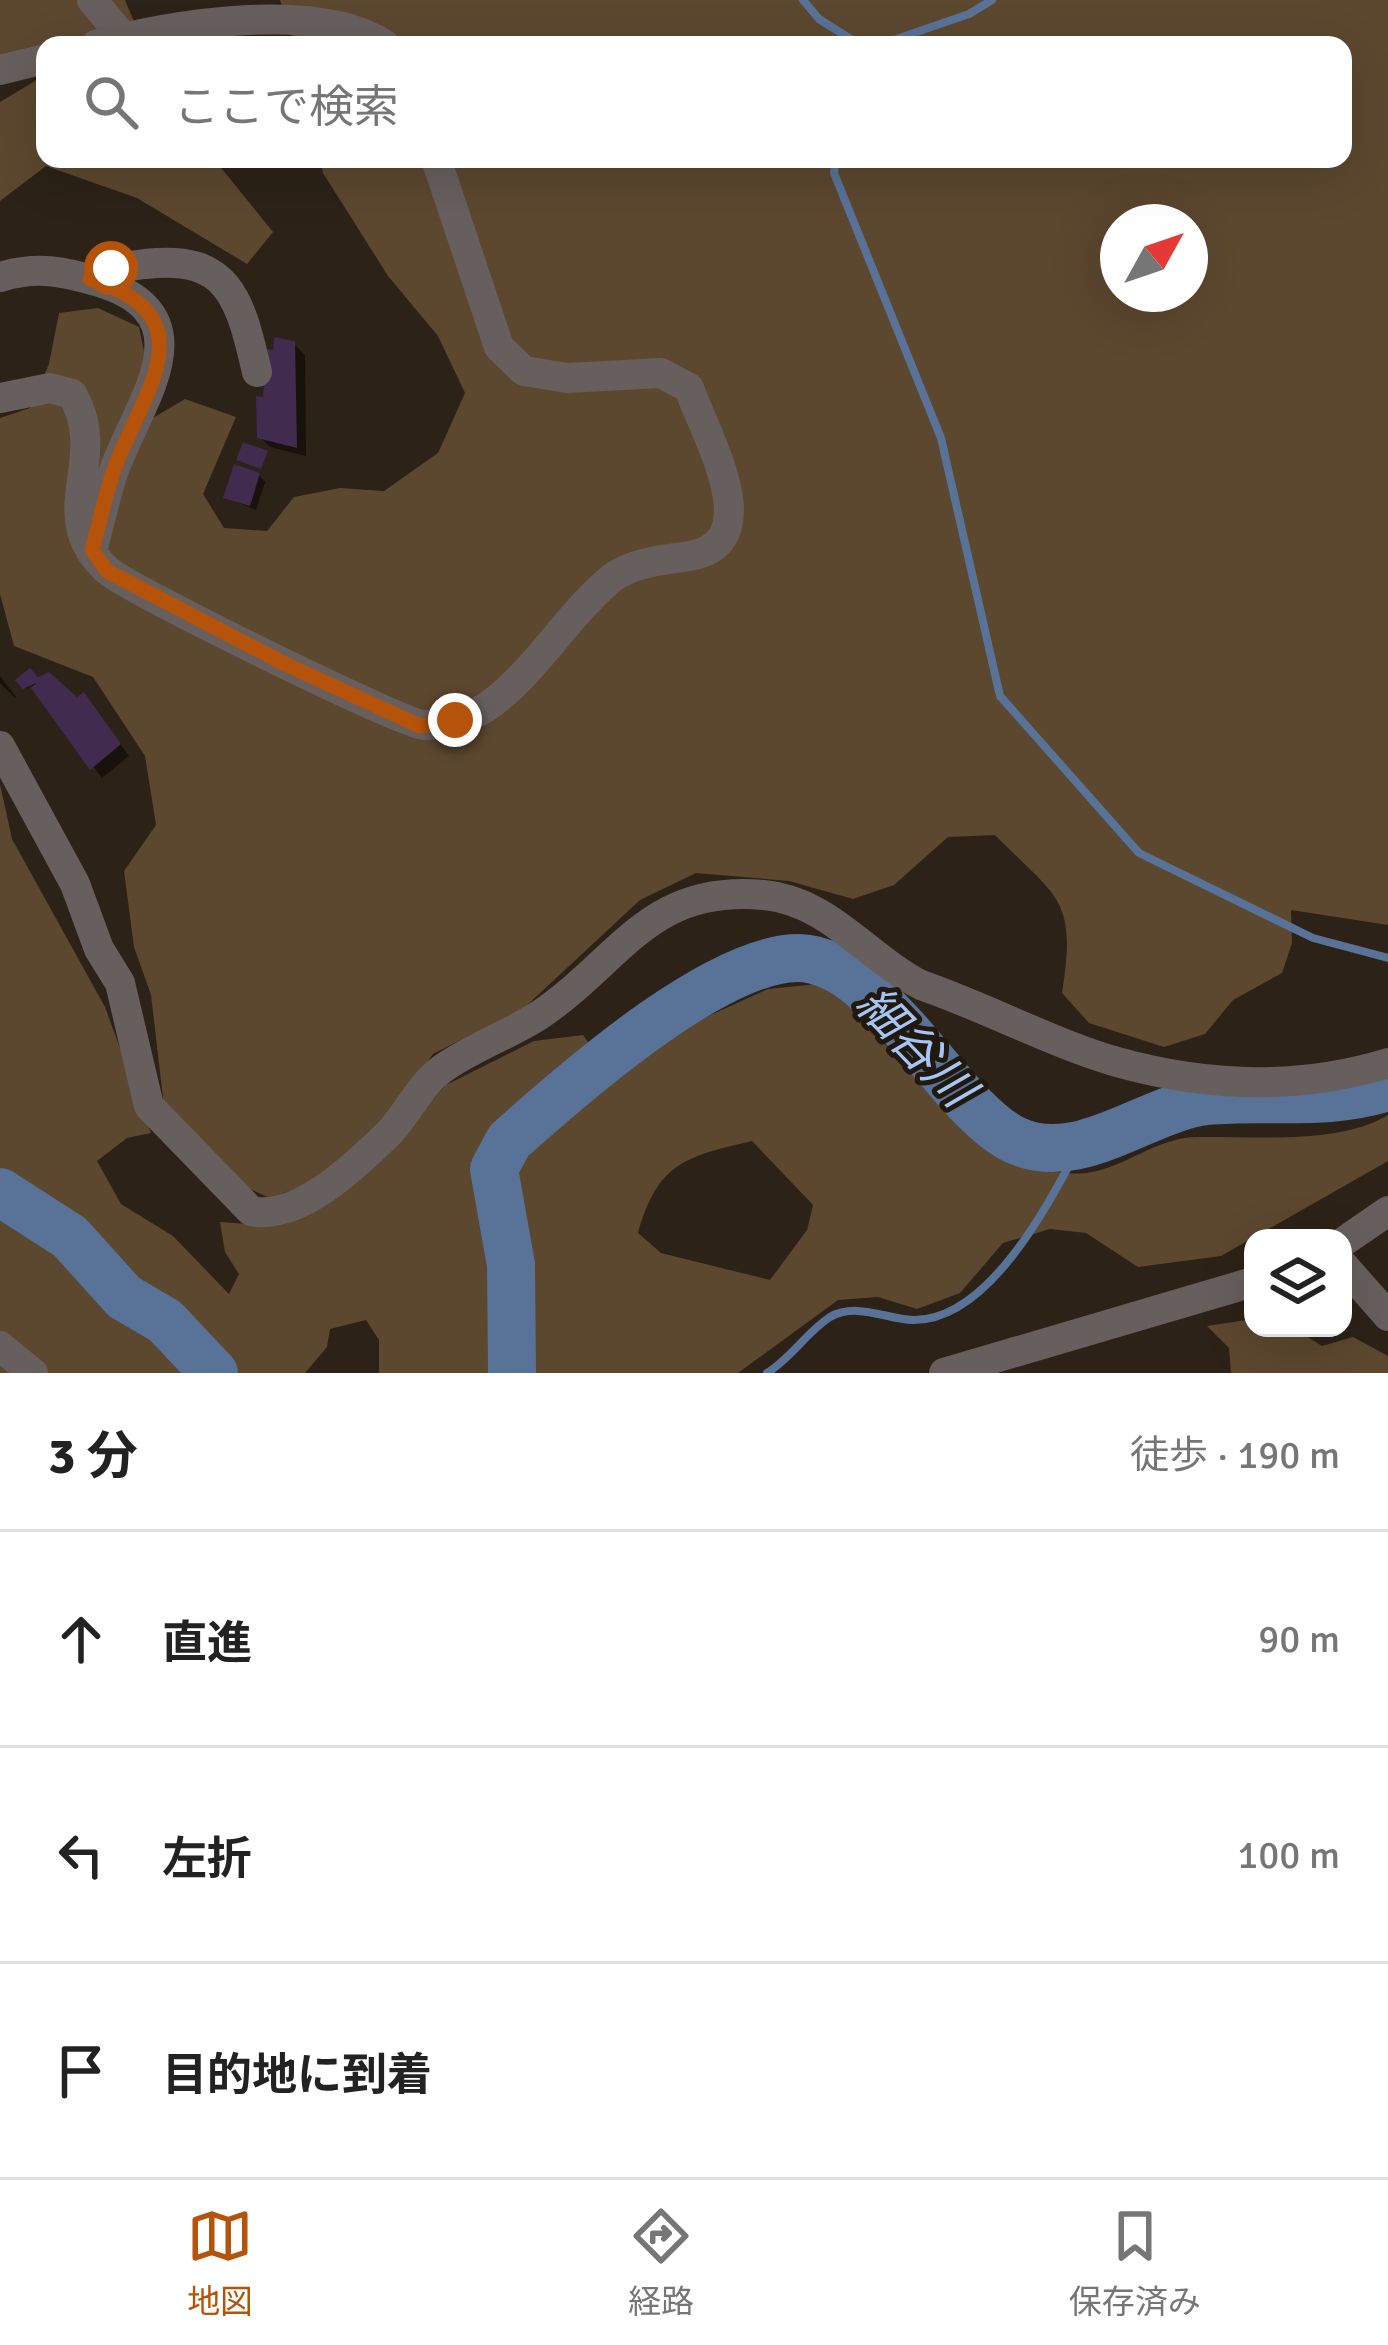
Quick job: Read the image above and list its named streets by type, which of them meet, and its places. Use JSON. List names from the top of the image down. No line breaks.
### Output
{"water":["細谷川"],"north":"top right","page":{"search":"ここで検索","heading":["3 分","徒歩 · 190 m"],"list":[["直進","90 m"],["左折","100 m"],"目的地に到着"],"nav":["地図","経路","保存済み"]}}
